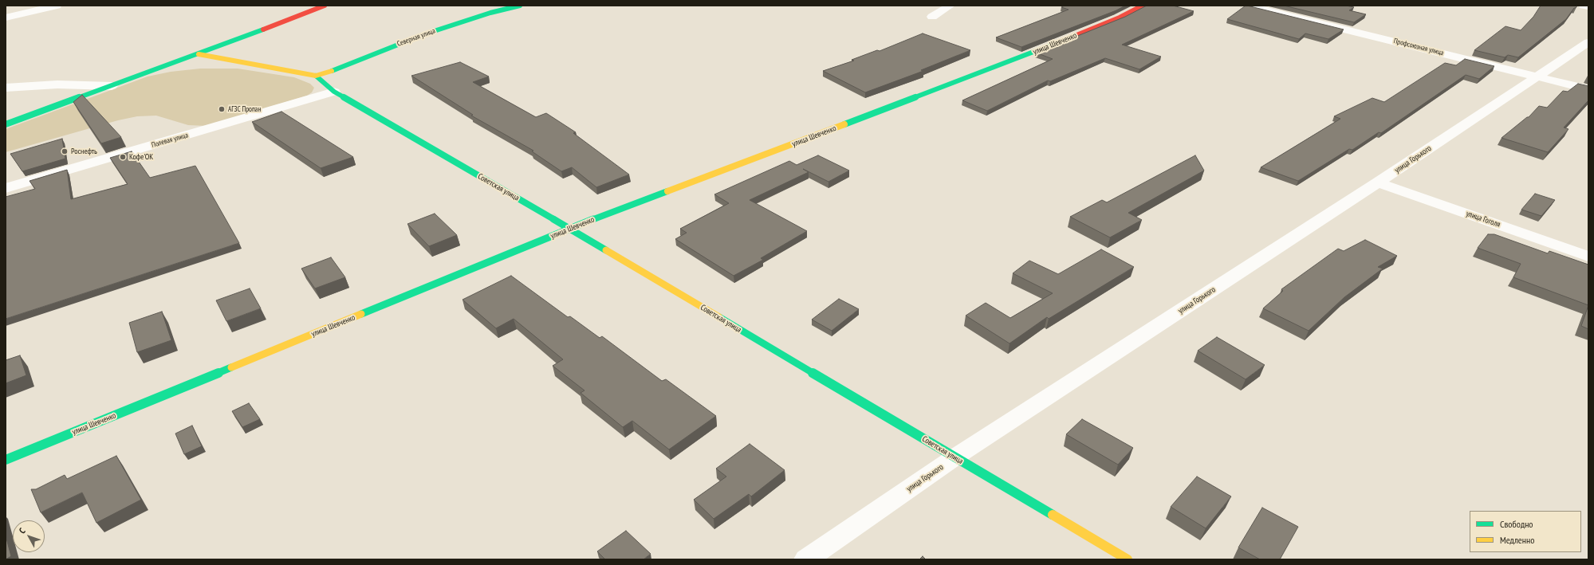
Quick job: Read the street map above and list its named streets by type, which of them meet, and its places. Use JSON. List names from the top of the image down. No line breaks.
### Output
{"streets":{"main road":["Северная улица","улица Шевченко","Советская улица"],"street":["Профсоюзная улица","Полевая улица","улица Горького","улица Гоголя"]},"crossings":[["Северная улица","Советская улица"],["улица Шевченко","Советская улица"],["Профсоюзная улица","улица Горького"],["Полевая улица","Советская улица"],["улица Горького","Советская улица"],["улица Горького","улица Гоголя"]],"places":["АГЗС Пропан","Роснефть","Кофе'ОК"],"legend":["Свободно","Медленно"],"north":"top left"}
